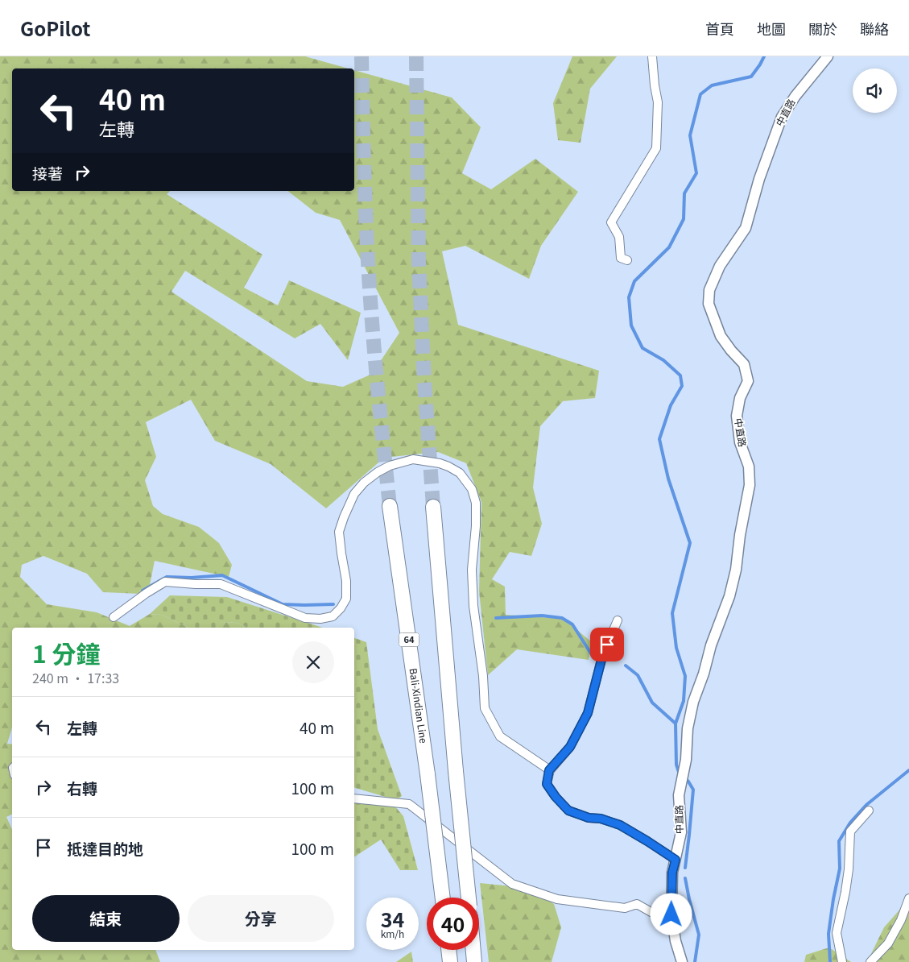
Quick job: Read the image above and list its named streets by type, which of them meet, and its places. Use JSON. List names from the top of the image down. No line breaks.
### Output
{"streets":{"highway":["64","Bali-Xindian Line"],"street":["中直路"]},"page":{"header":"GoPilot","nav":["首頁","地圖","關於","聯絡"],"turn":["40 m","左轉"],"then":"接著","heading":["1 分鐘","240 m · 17:33"],"list":[{"name":"左轉","value":"40 m"},{"name":"右轉","value":"100 m"},{"name":"抵達目的地","value":"100 m"}],"buttons":["結束","分享"],"speed":"34 km/h","limit":"40"}}
